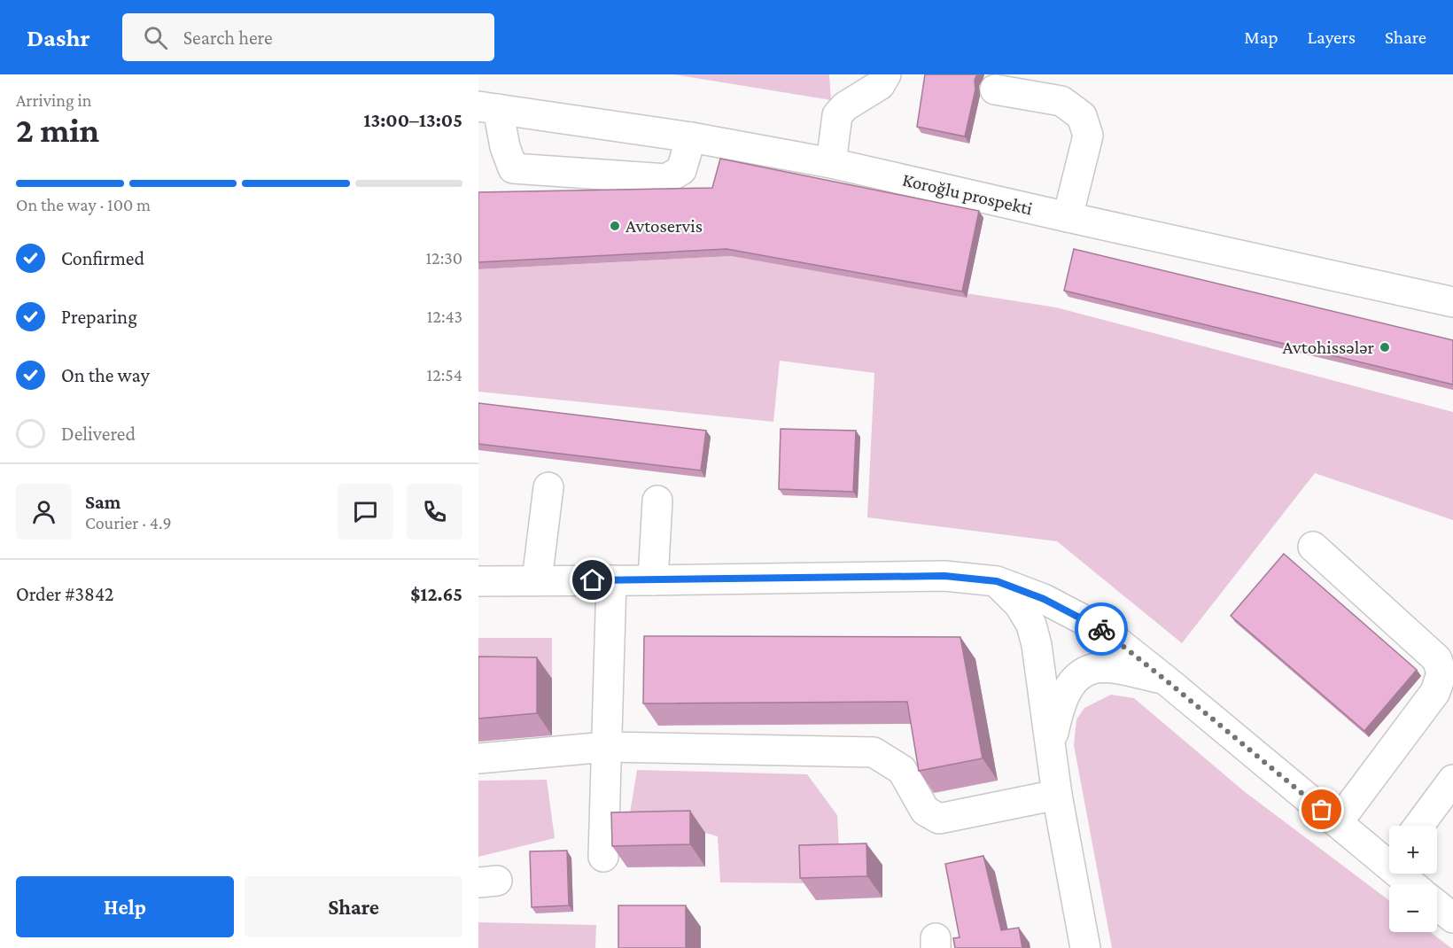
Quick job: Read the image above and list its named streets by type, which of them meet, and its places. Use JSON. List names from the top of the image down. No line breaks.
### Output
{"streets":{"street":["Koroğlu prospekti"]},"places":["Avtoservis","Avtohissələr"],"page":{"header":"Dashr","search":"Search here","nav":["Map","Layers","Share"],"heading":["2 min","Arriving in","13:00–13:05"],"panel":["Sam","Courier · 4.9","Order #3842","$12.65"],"bar":"On the way · 100 m","list":[["Confirmed","12:30"],["Preparing","12:43"],["On the way","12:54"],"Delivered"],"map_buttons":["+","−"],"buttons":["Help","Share"]}}
